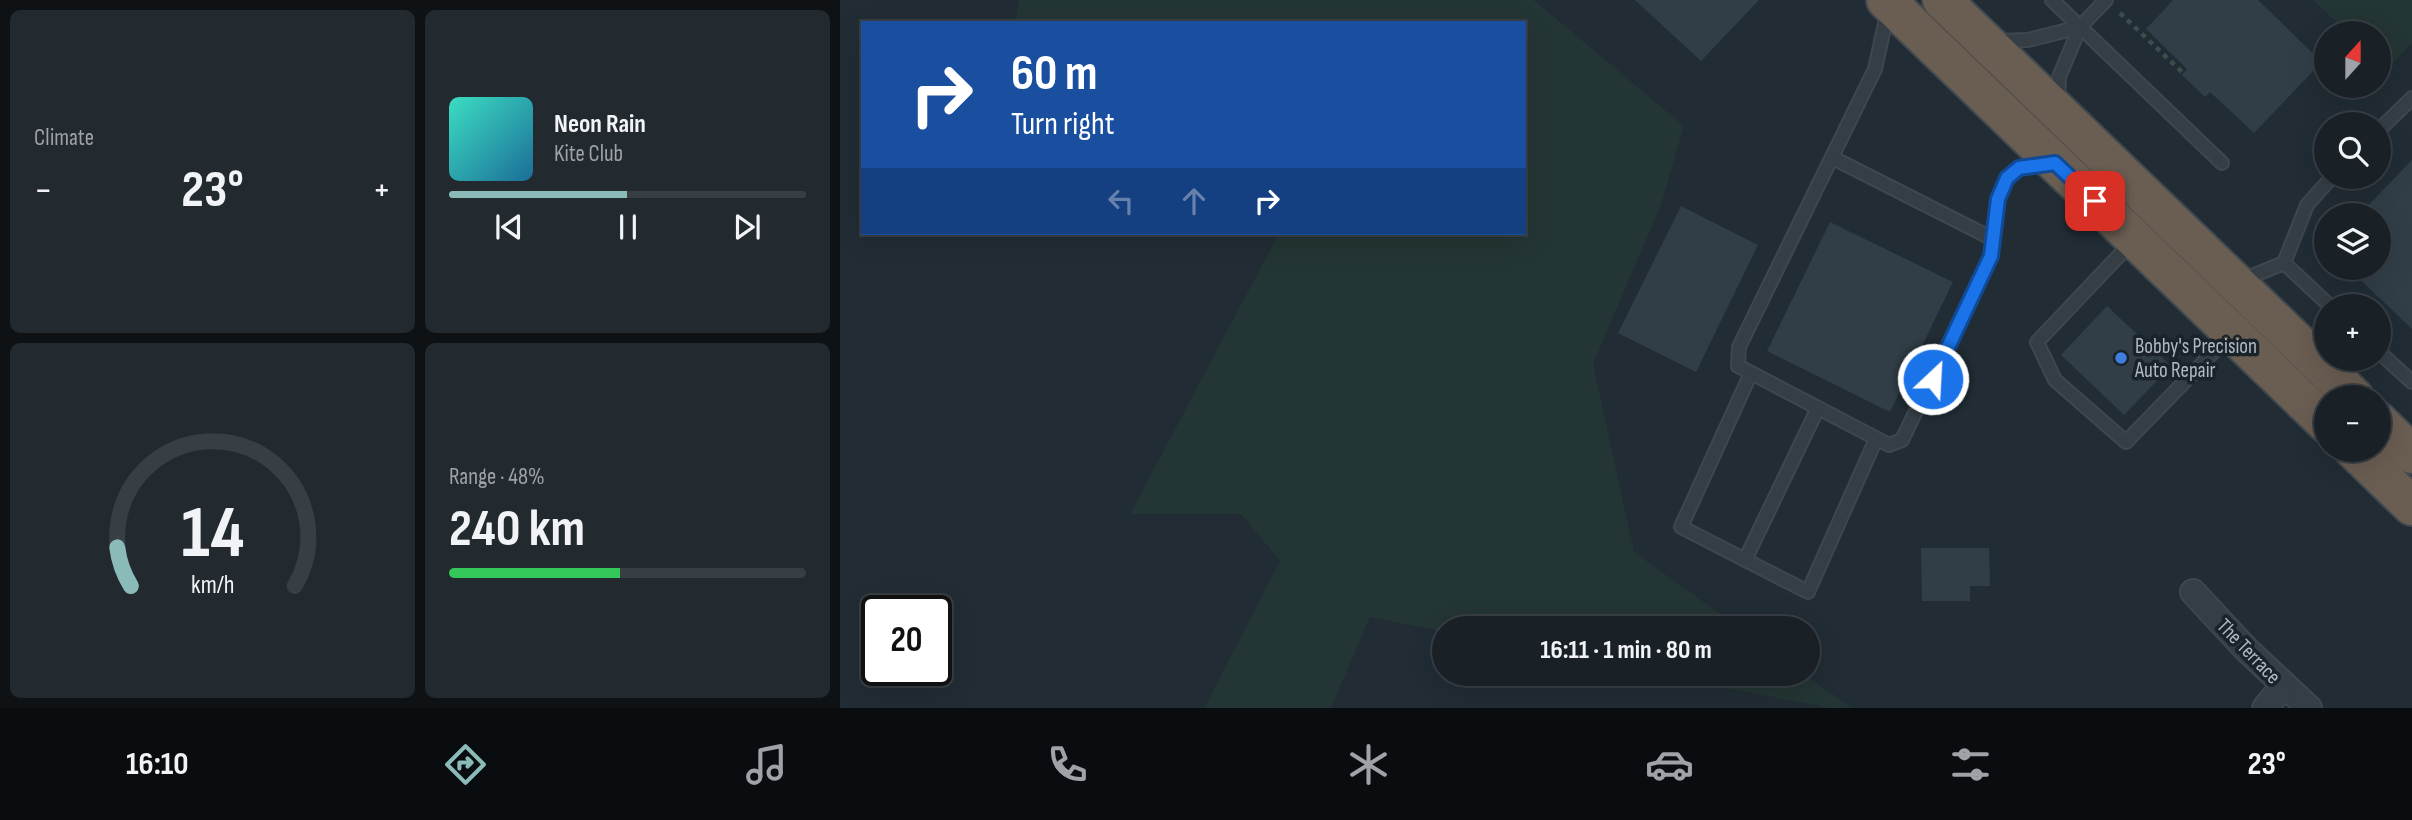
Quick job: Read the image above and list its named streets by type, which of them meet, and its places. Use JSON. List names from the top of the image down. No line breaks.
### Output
{"streets":{"street":["The Terrace"]},"places":["Bobby's Precision Auto Repair"],"north":"top","page":{"tile":["Climate",["Range · 48%","240 km"]],"map_buttons":["+","−"],"turn":["60 m","Turn right"],"song":["Neon Rain","Kite Club"],"heat":["−","23°","+"],"limit":"20","trip":"16:11 · 1 min · 80 m","tabs":["16:10","23°"],"gauge":["14","km/h"]}}
